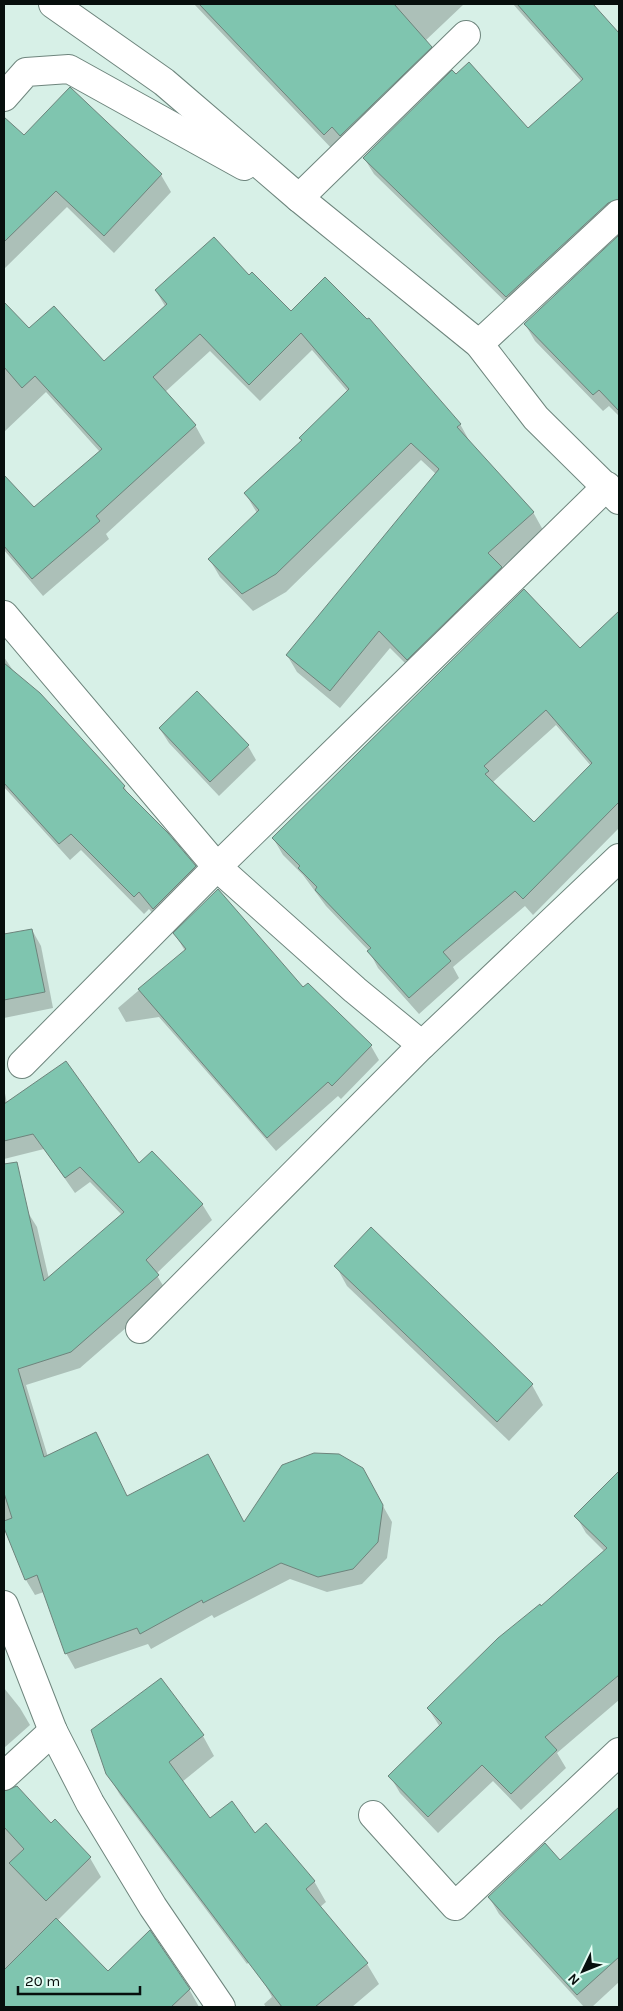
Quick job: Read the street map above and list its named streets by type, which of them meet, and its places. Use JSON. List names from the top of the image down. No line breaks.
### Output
{"scale_bar":"20 m","north":"bottom left"}
